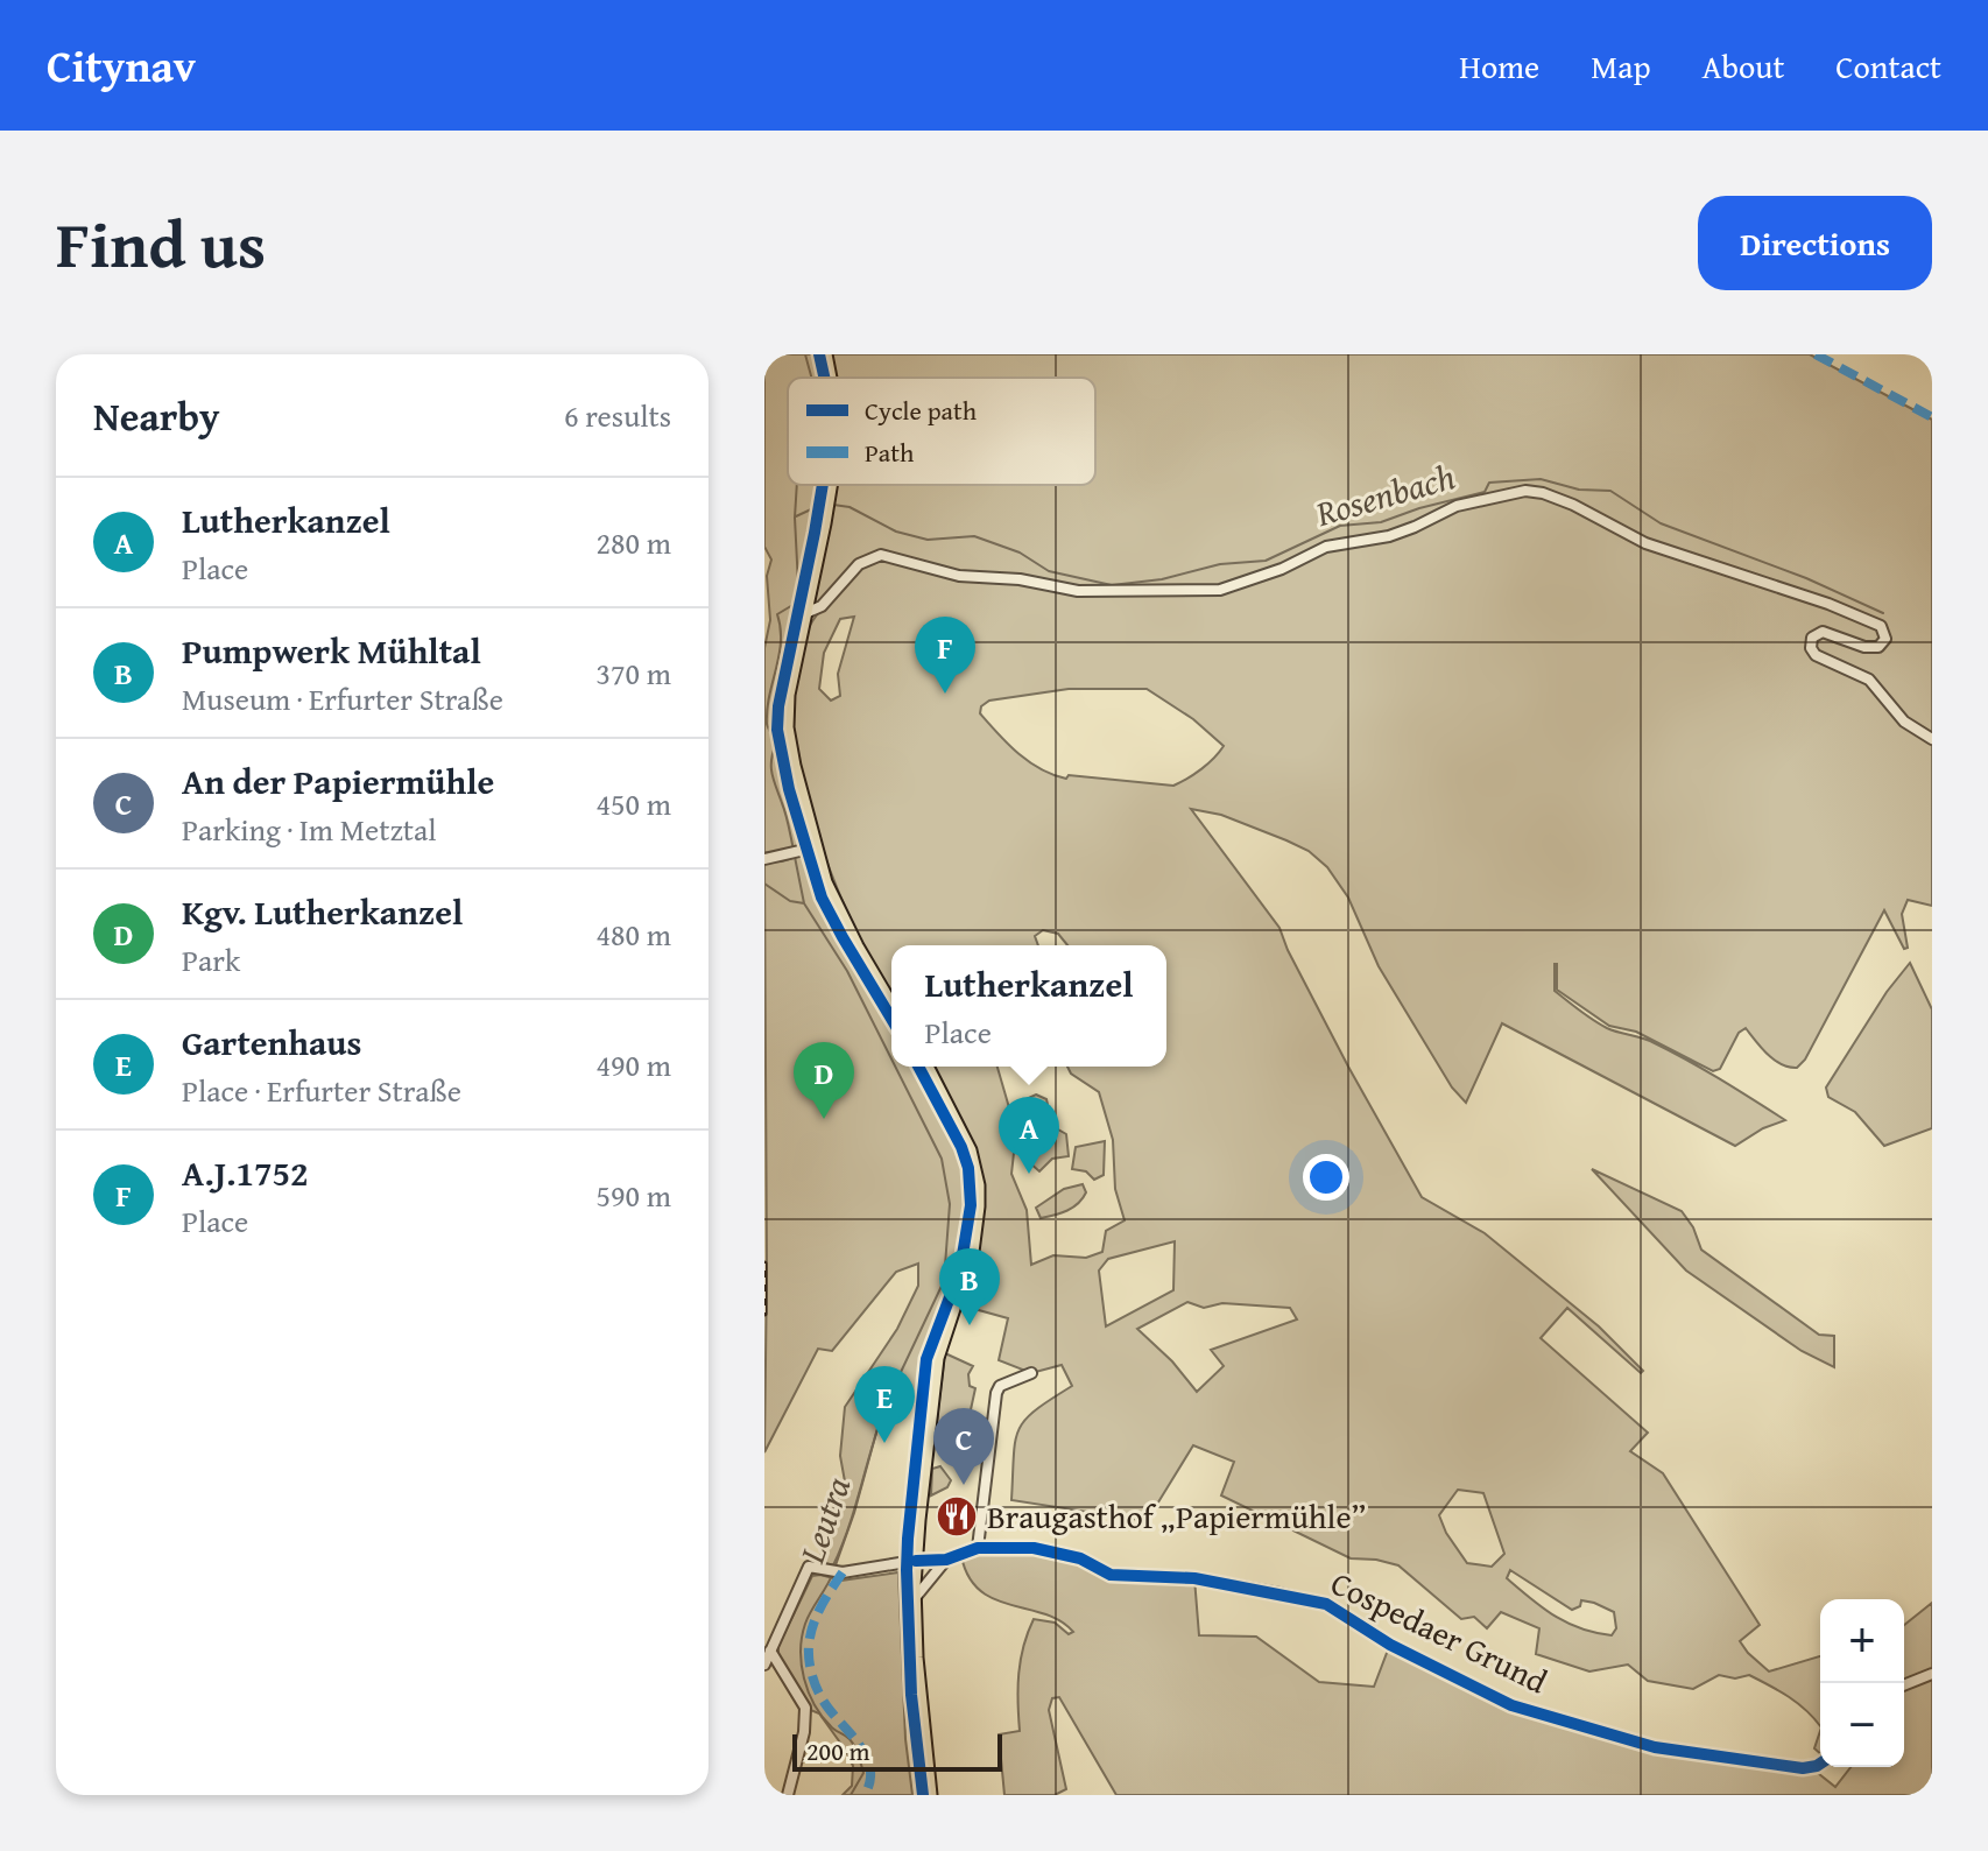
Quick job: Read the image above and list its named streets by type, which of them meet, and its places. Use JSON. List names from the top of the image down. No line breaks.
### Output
{"streets":{"street":["Cospedaer Grund"]},"water":["Rosenbach","Leutra"],"places":{"restaurant":["Braugasthof „Papiermühle”"]},"legend":["Cycle path","Path"],"scale_bar":"200 m","page":{"header":"Citynav","nav":["Home","Map","About","Contact"],"title":"Find us","buttons":"Directions","heading":["Nearby","6 results"],"list":[{"mark":"A","name":"Lutherkanzel","note":"Place","value":"280 m"},{"mark":"B","name":"Pumpwerk Mühltal","note":"Museum · Erfurter Straße","value":"370 m"},{"mark":"C","name":"An der Papiermühle","note":"Parking · Im Metztal","value":"450 m"},{"mark":"D","name":"Kgv. Lutherkanzel","note":"Park","value":"480 m"},{"mark":"E","name":"Gartenhaus","note":"Place · Erfurter Straße","value":"490 m"},{"mark":"F","name":"A.J.1752","note":"Place","value":"590 m"}],"pins":["F","D","A","B","E","C"],"popup":["Lutherkanzel","Place"],"map_buttons":["+","−"],"scale":"200 m"}}
